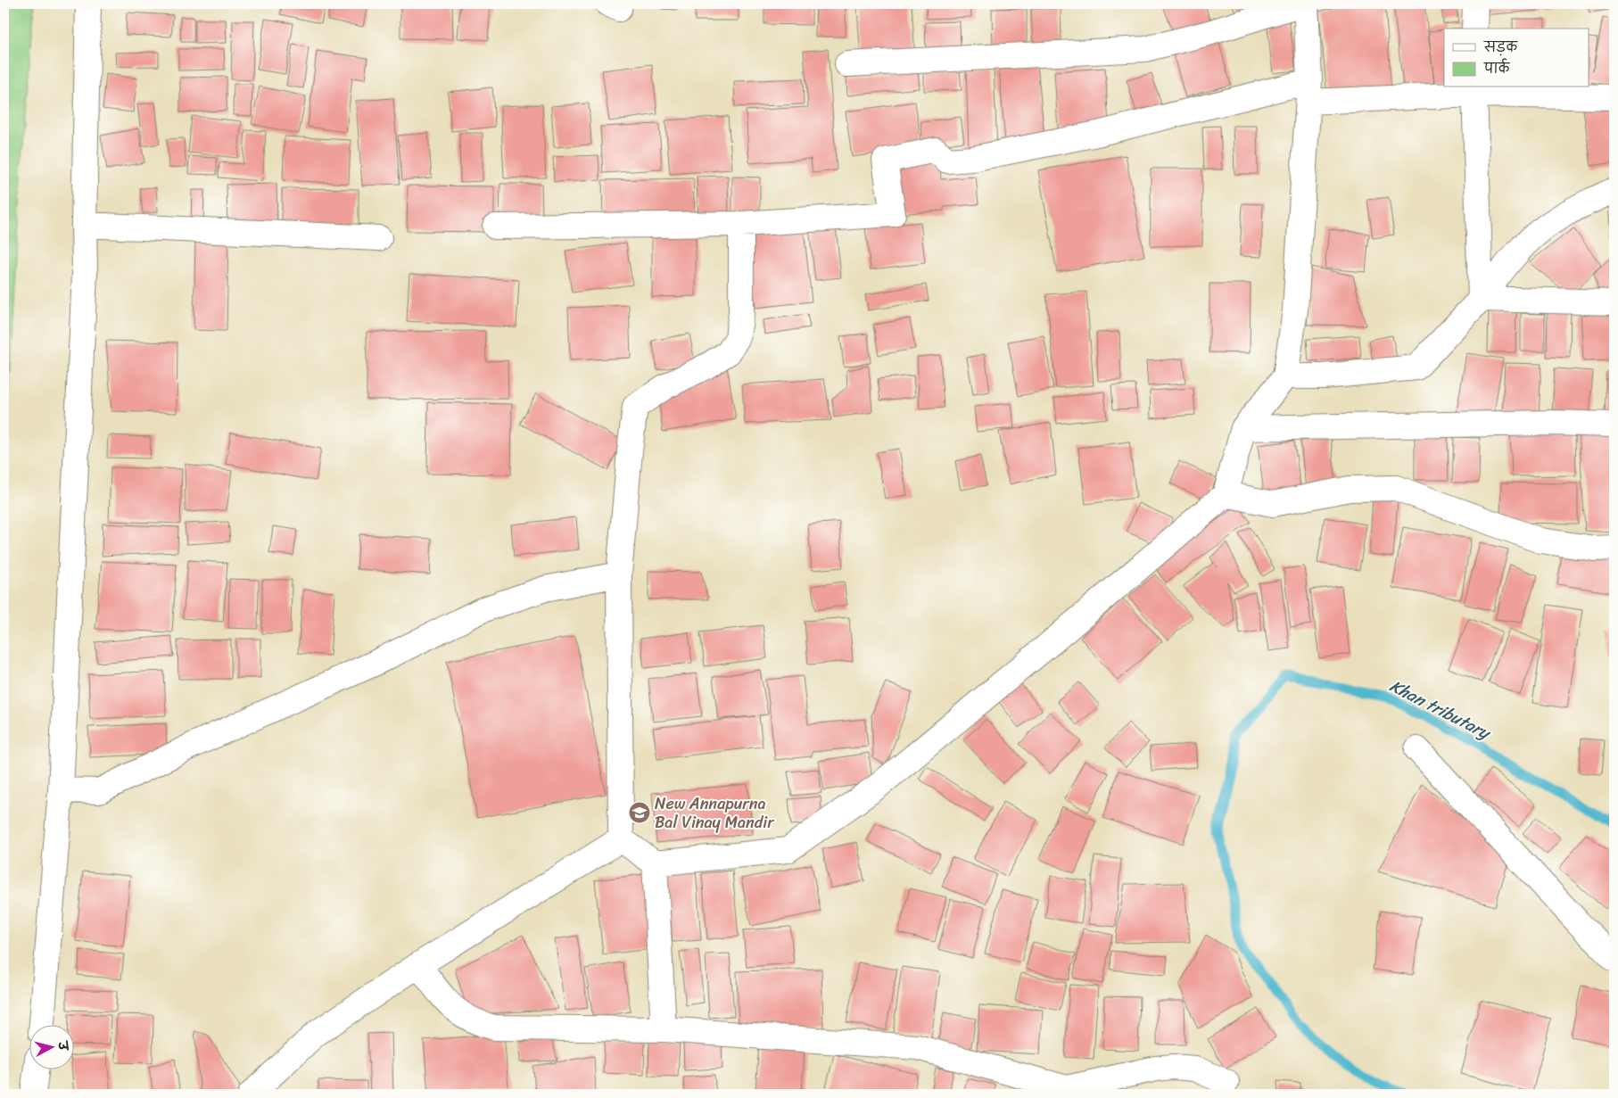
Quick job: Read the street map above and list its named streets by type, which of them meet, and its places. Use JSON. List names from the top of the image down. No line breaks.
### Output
{"water":["Khan tributary"],"places":{"school or university":["New Annapurna Bal Vinay Mandir"]},"legend":["सड़क","पार्क"],"north":"right"}
